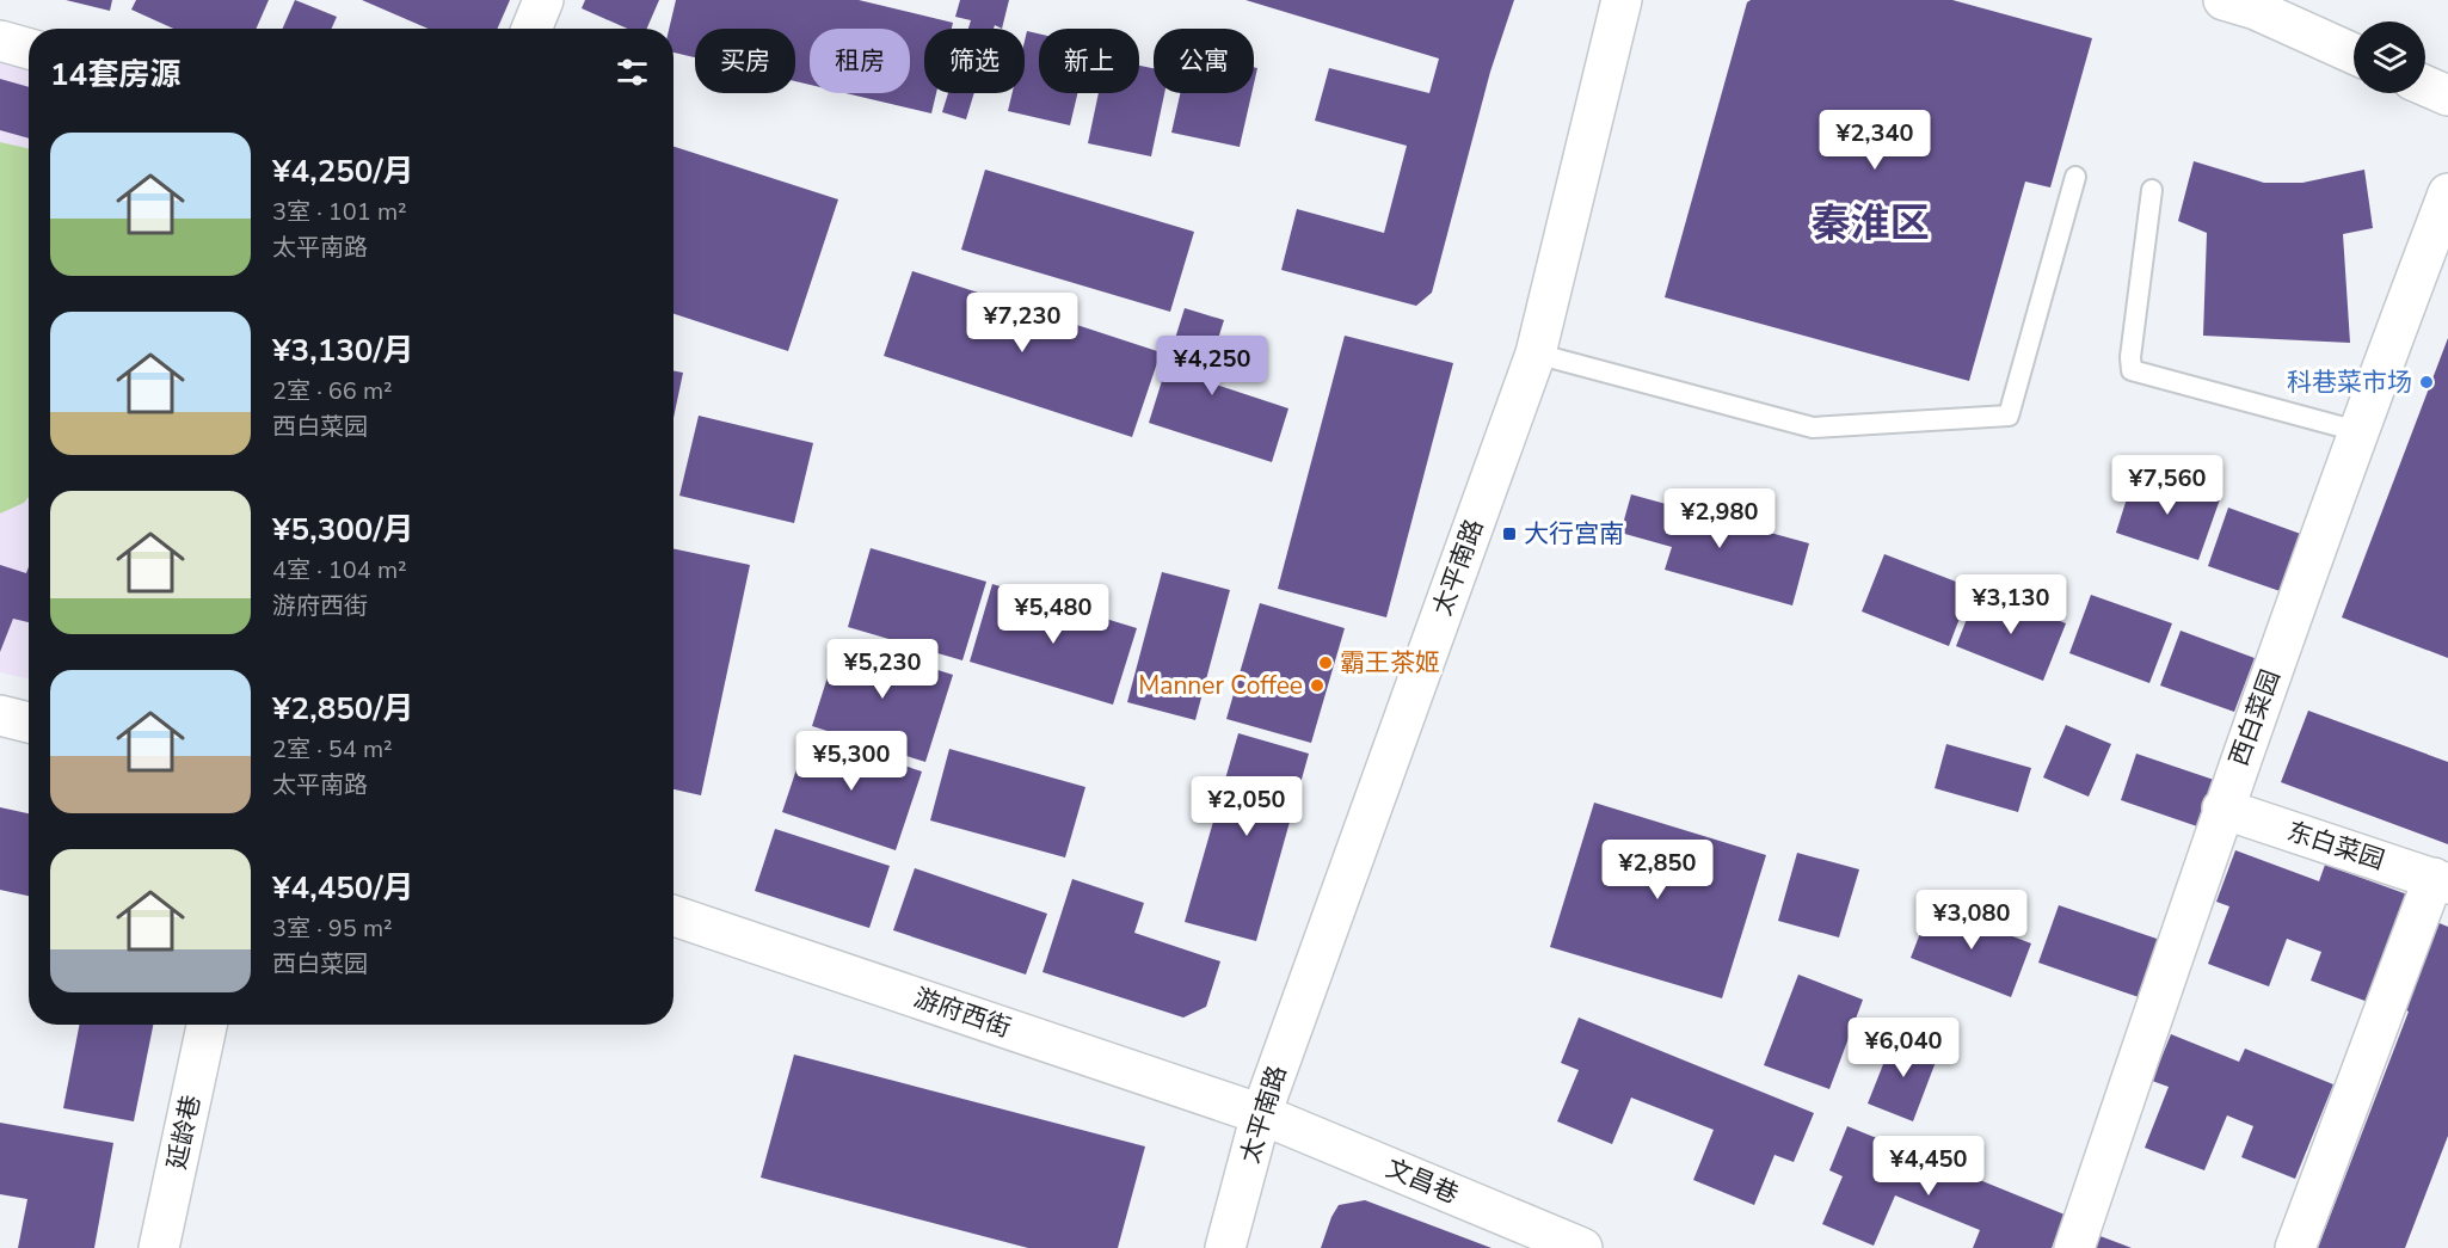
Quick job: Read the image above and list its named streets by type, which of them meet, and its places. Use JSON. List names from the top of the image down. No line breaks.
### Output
{"streets":{"street":["太平南路","西白菜园","东白菜园","游府西街","延龄巷","文昌巷"]},"crossings":[["太平南路","游府西街"],["太平南路","文昌巷"],["西白菜园","东白菜园"],["游府西街","文昌巷"]],"districts":["秦淮区"],"places":{"other":["科巷菜市场","霸王茶姬","Manner Coffee"],"transit":["大行宫南"]},"page":{"chip":["买房","租房","筛选","新上","公寓"],"heading":"14套房源","price":["¥2,340","¥7,230","¥4,250","¥7,560","¥2,980","¥3,130","¥5,480","¥5,230","¥5,300","¥2,050","¥2,850","¥3,080","¥6,040","¥4,450"],"list":[{"name":"¥4,250/月","note":"3室 · 101 m² · 太平南路"},{"name":"¥3,130/月","note":"2室 · 66 m² · 西白菜园"},{"name":"¥5,300/月","note":"4室 · 104 m² · 游府西街"},{"name":"¥2,850/月","note":"2室 · 54 m² · 太平南路"},{"name":"¥4,450/月","note":"3室 · 95 m² · 西白菜园"}]}}
